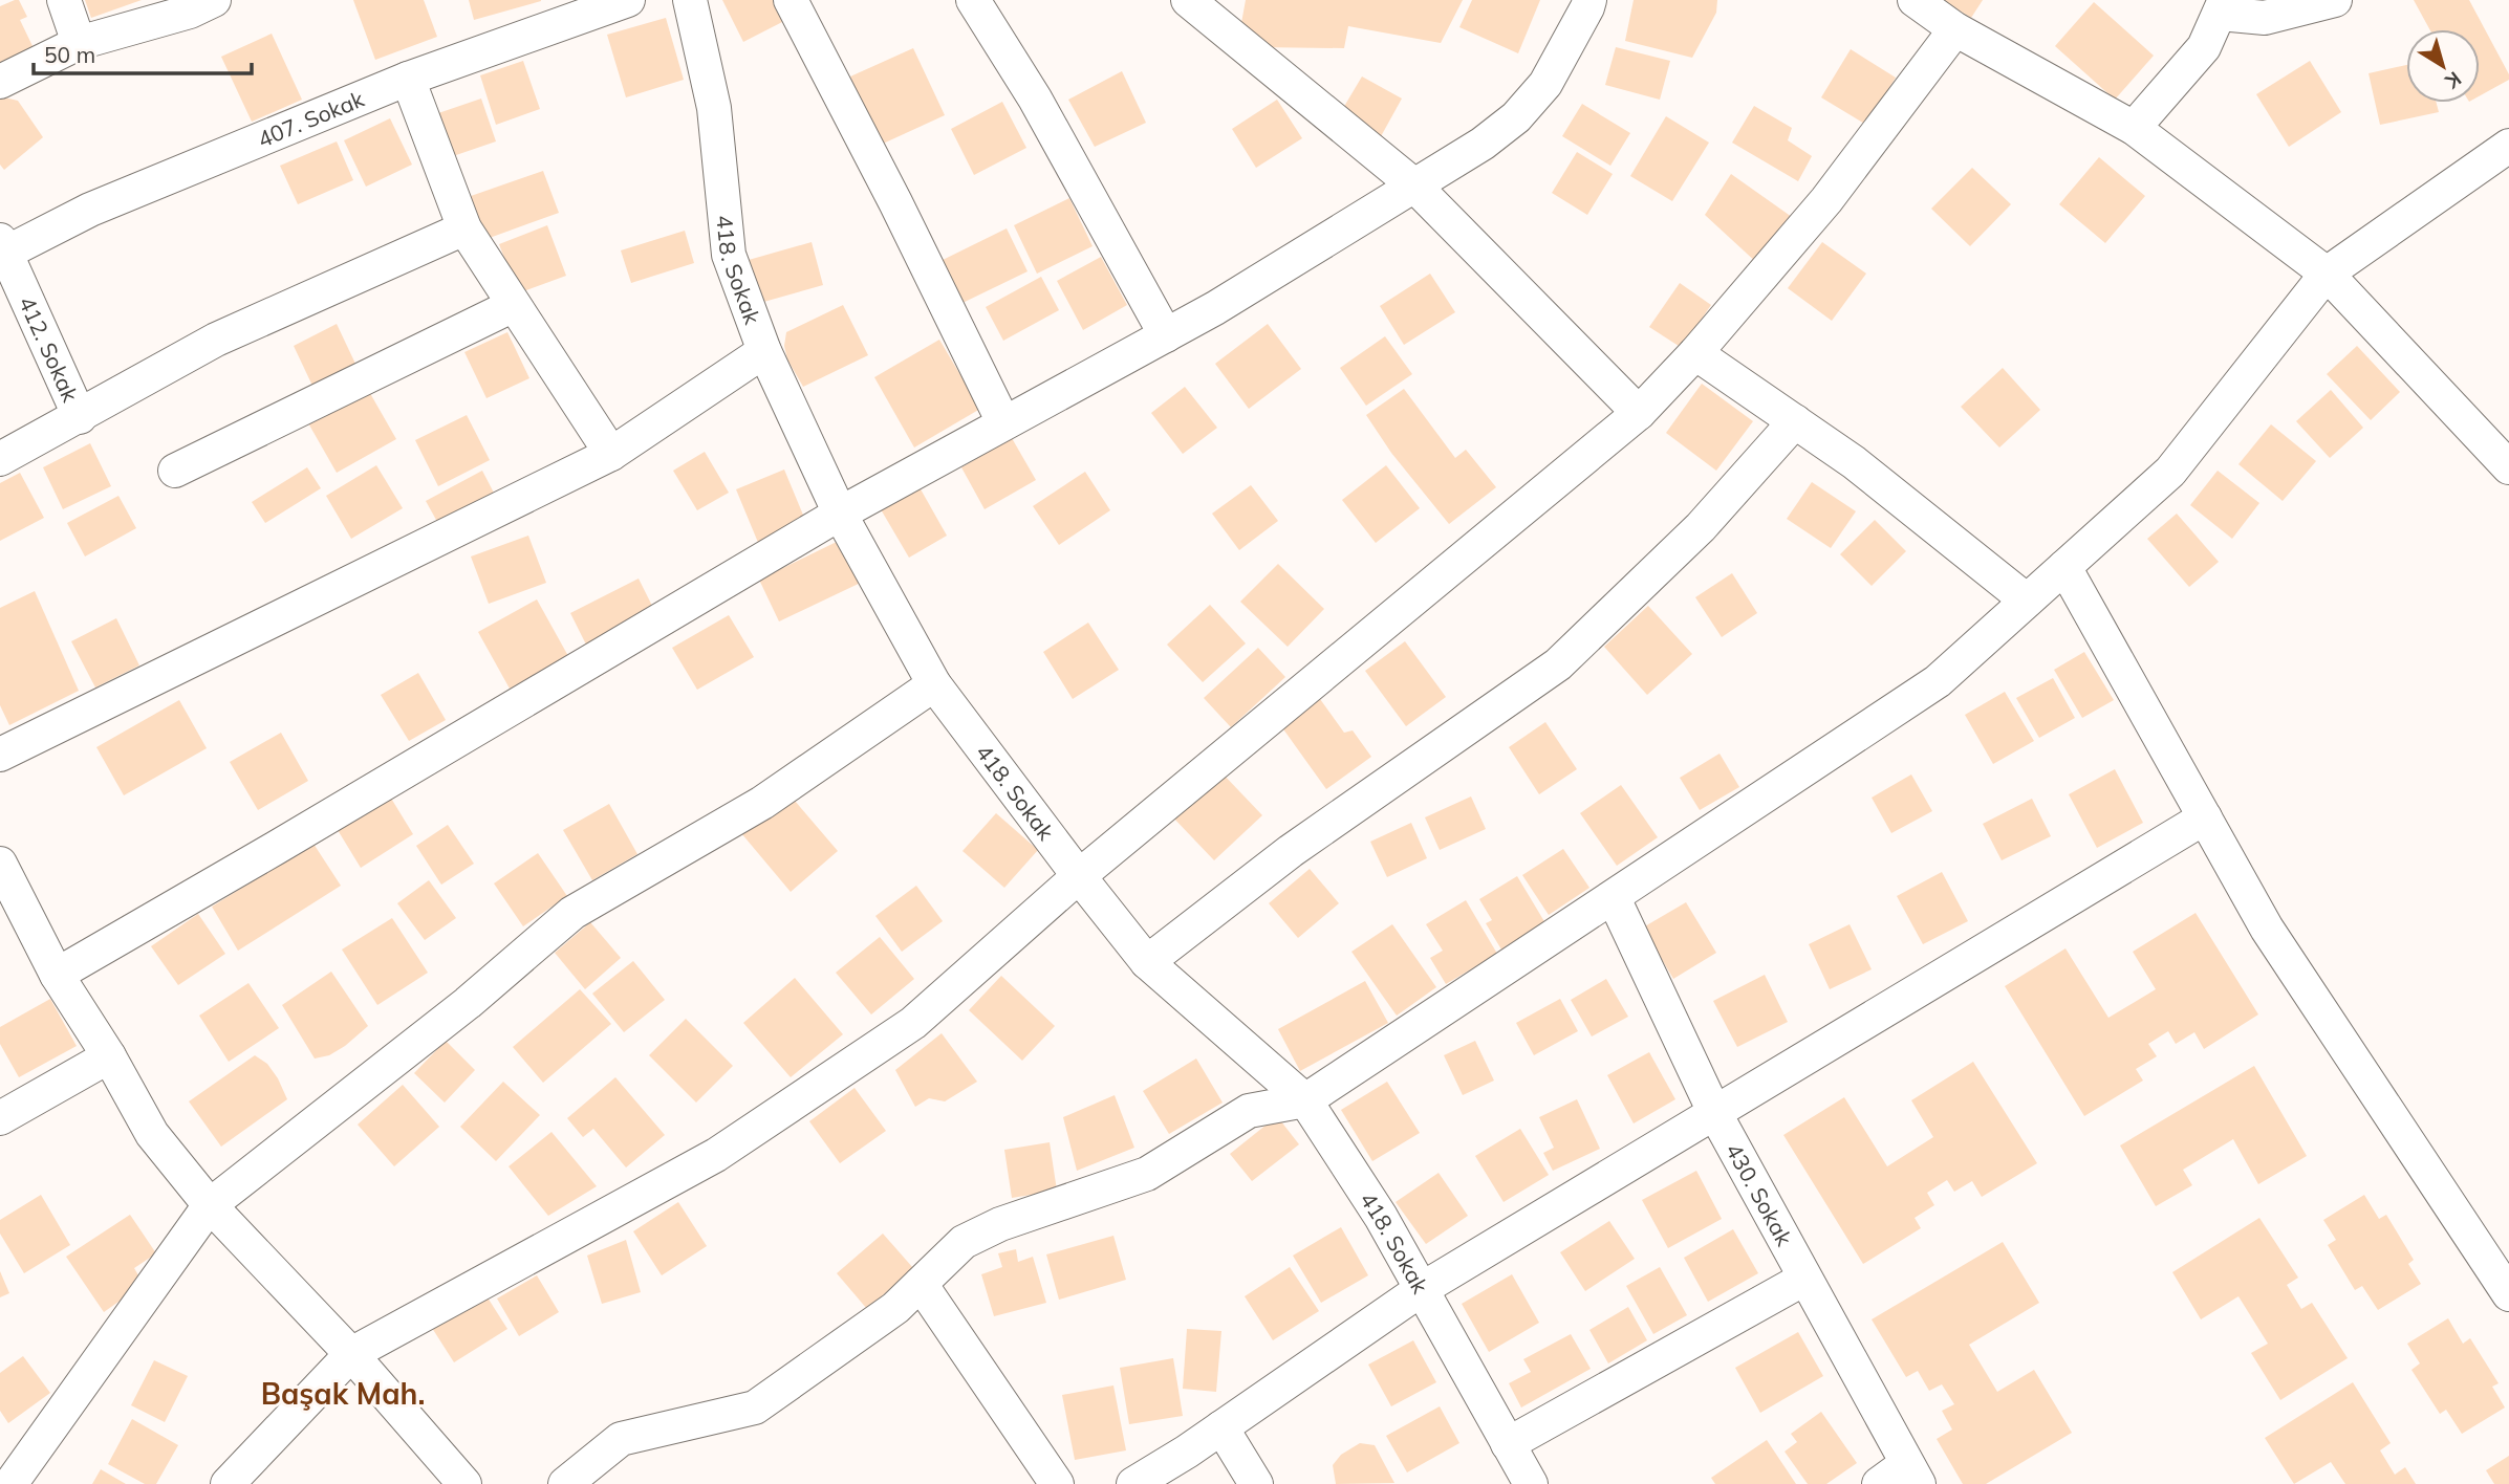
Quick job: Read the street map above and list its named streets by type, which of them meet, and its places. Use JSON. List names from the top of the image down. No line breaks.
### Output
{"streets":{"street":["407. Sokak","418. Sokak","412. Sokak","430. Sokak"]},"crossings":[["407. Sokak","412. Sokak"]],"districts":["Başak Mah."],"scale_bar":"50 m","north":"bottom right"}
